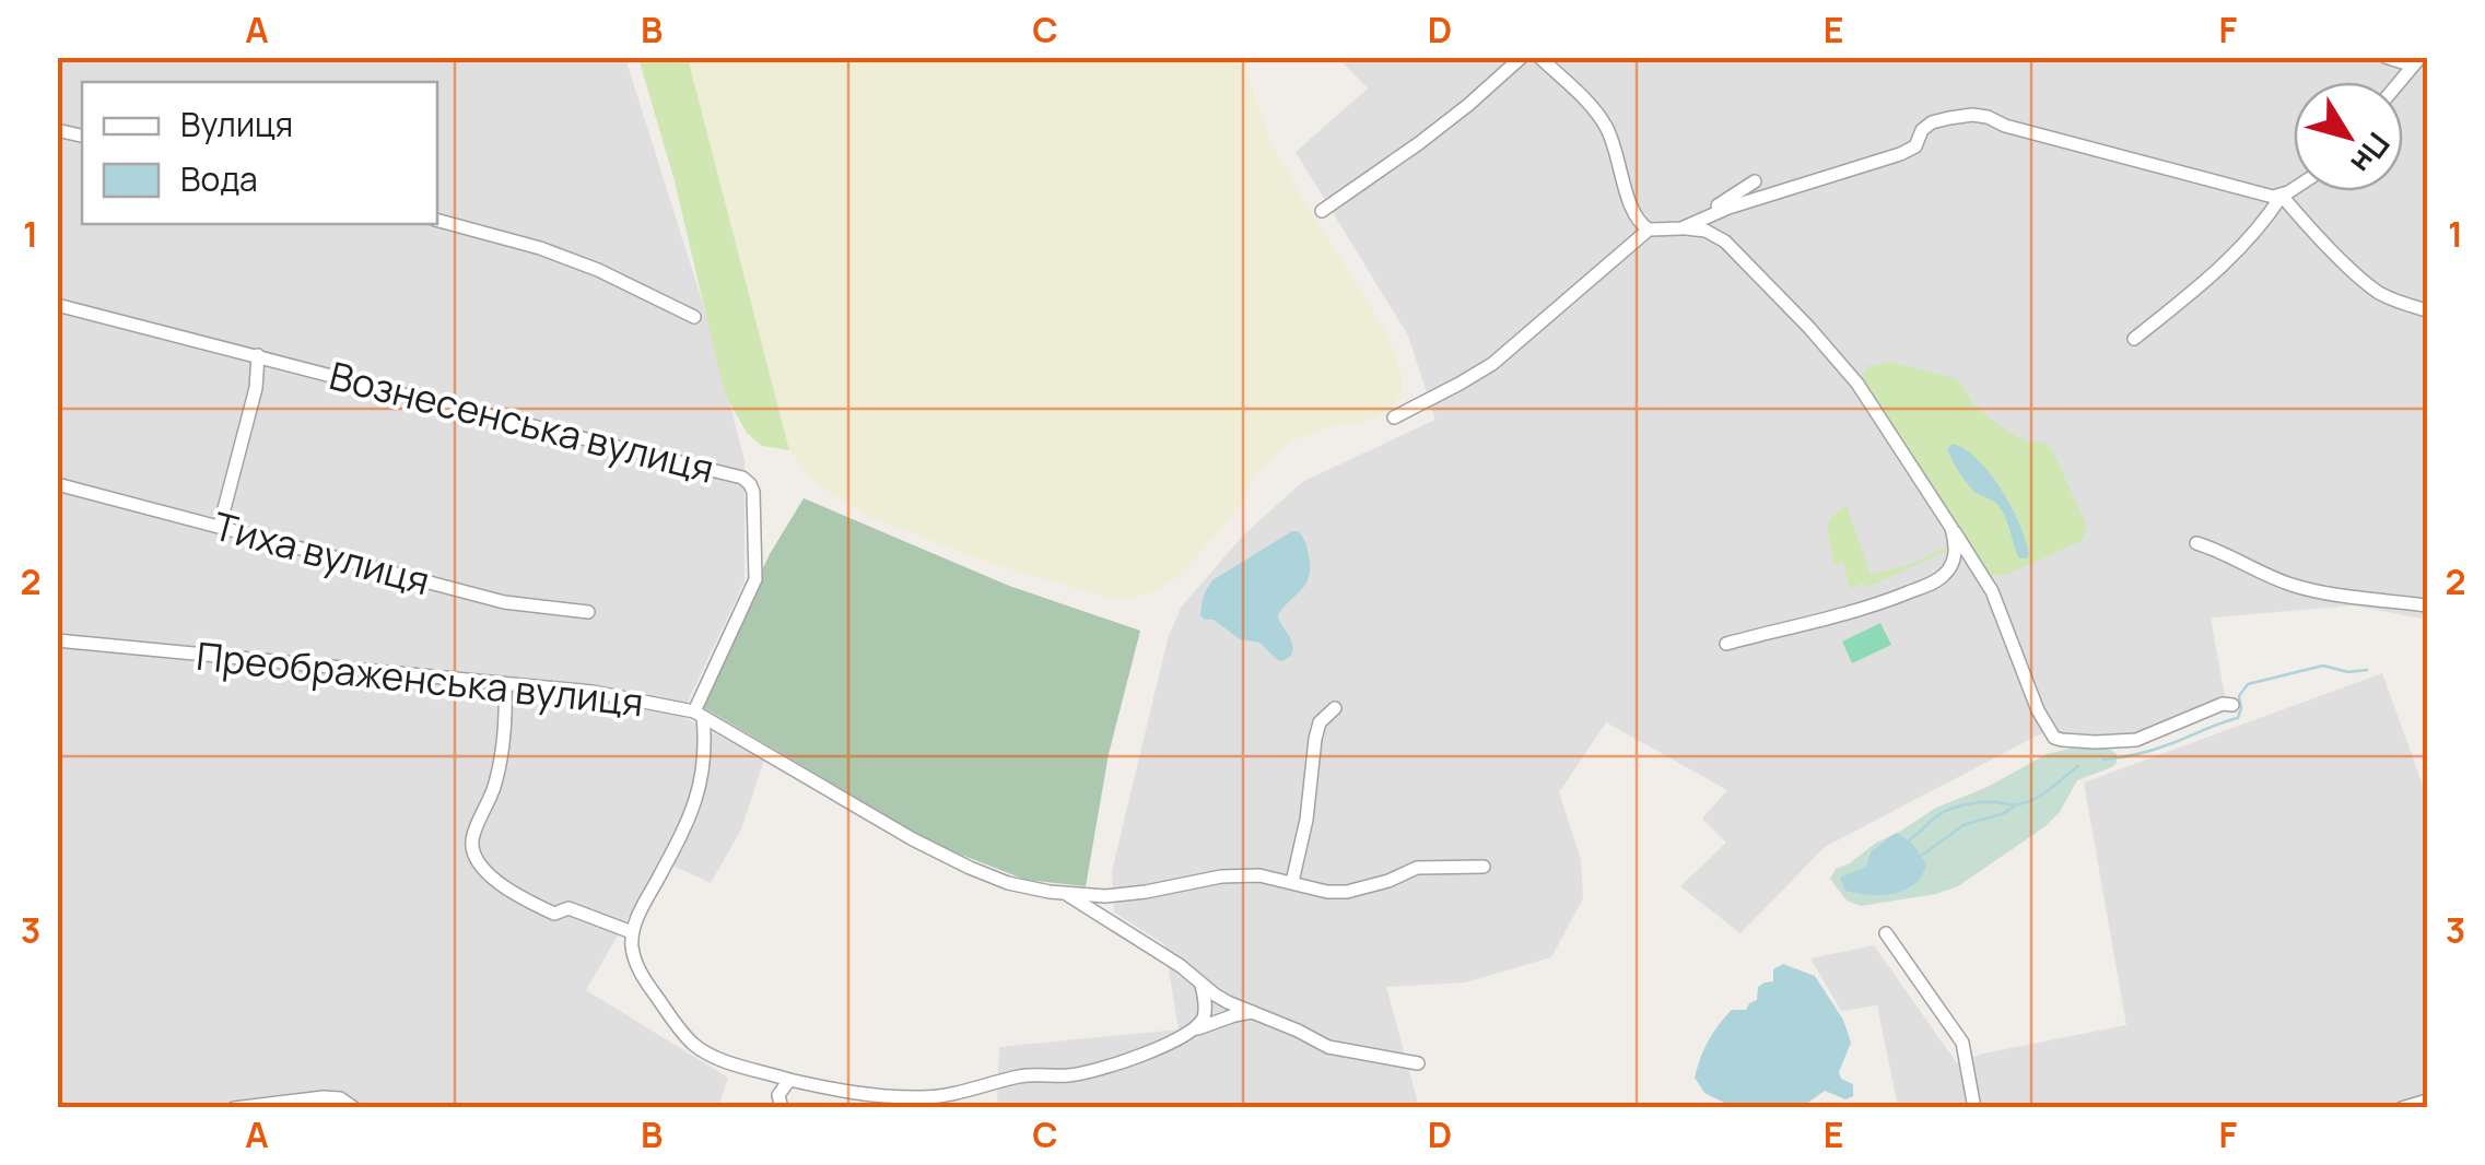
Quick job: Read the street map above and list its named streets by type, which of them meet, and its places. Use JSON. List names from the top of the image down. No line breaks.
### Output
{"streets":{"street":["Вознесенська вулиця","Тиха вулиця","Преображенська вулиця"]},"crossings":[["Вознесенська вулиця","Преображенська вулиця"]],"legend":["Вулиця","Вода"],"north":"bottom right","grid":{"columns":["A","B","C","D","E","F"],"rows":["1","2","3"]}}
